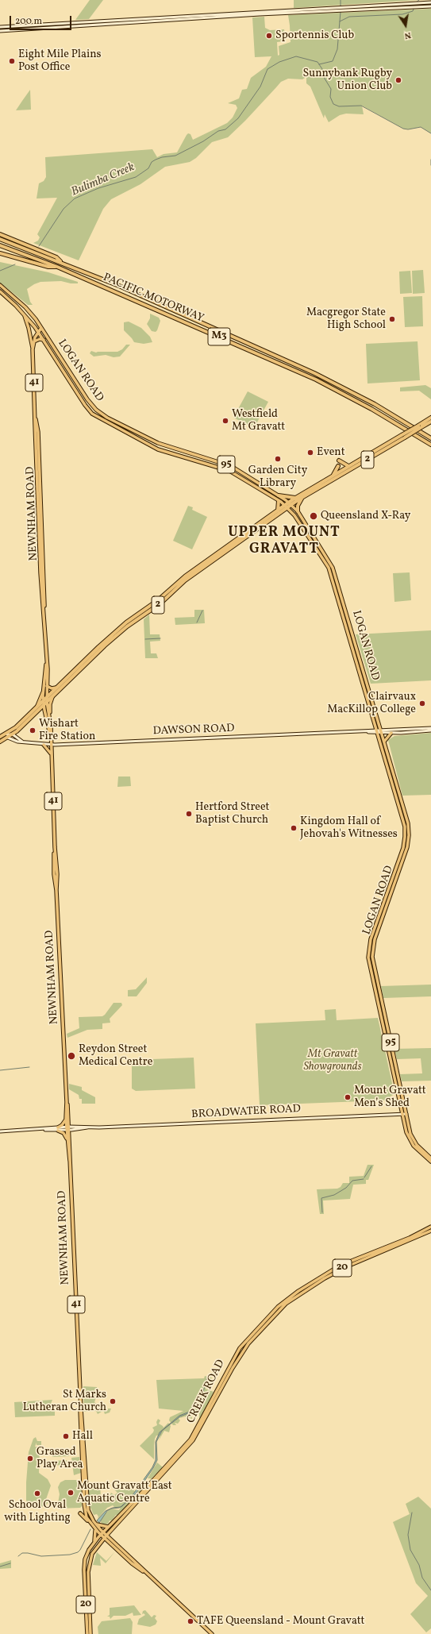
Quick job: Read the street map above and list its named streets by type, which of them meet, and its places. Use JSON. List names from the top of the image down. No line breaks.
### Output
{"streets":{"highway":["PACIFIC MOTORWAY","M3","2"],"main road":["LOGAN ROAD","41","95","NEWNHAM ROAD","DAWSON ROAD","BROADWATER ROAD","20","CREEK ROAD"]},"crossings":[["LOGAN ROAD","2"],["LOGAN ROAD","NEWNHAM ROAD"],["LOGAN ROAD","DAWSON ROAD"],["LOGAN ROAD","BROADWATER ROAD"],["41","NEWNHAM ROAD"],["41","CREEK ROAD"],["2","NEWNHAM ROAD"],["2","DAWSON ROAD"],["NEWNHAM ROAD","DAWSON ROAD"],["NEWNHAM ROAD","BROADWATER ROAD"],["NEWNHAM ROAD","CREEK ROAD"]],"districts":["UPPER MOUNT GRAVATT"],"water":["Bulimba Creek"],"parks":["Mt Gravatt Showgrounds"],"places":["Sportennis Club","Eight Mile Plains Post Office","Sunnybank Rugby Union Club","Macgregor State High School","Westfield Mt Gravatt","Event","Garden City Library","Queensland X-Ray","Clairvaux MacKillop College","Wishart Fire Station","Hertford Street Baptist Church","Kingdom Hall of Jehovah's Witnesses","Reydon Street Medical Centre","Mount Gravatt Men’s Shed","St Marks Lutheran Church","Hall","Grassed Play Area","Mount Gravatt East Aquatic Centre","School Oval with Lighting","TAFE Queensland - Mount Gravatt"],"scale_bar":"200 m","north":"bottom"}
